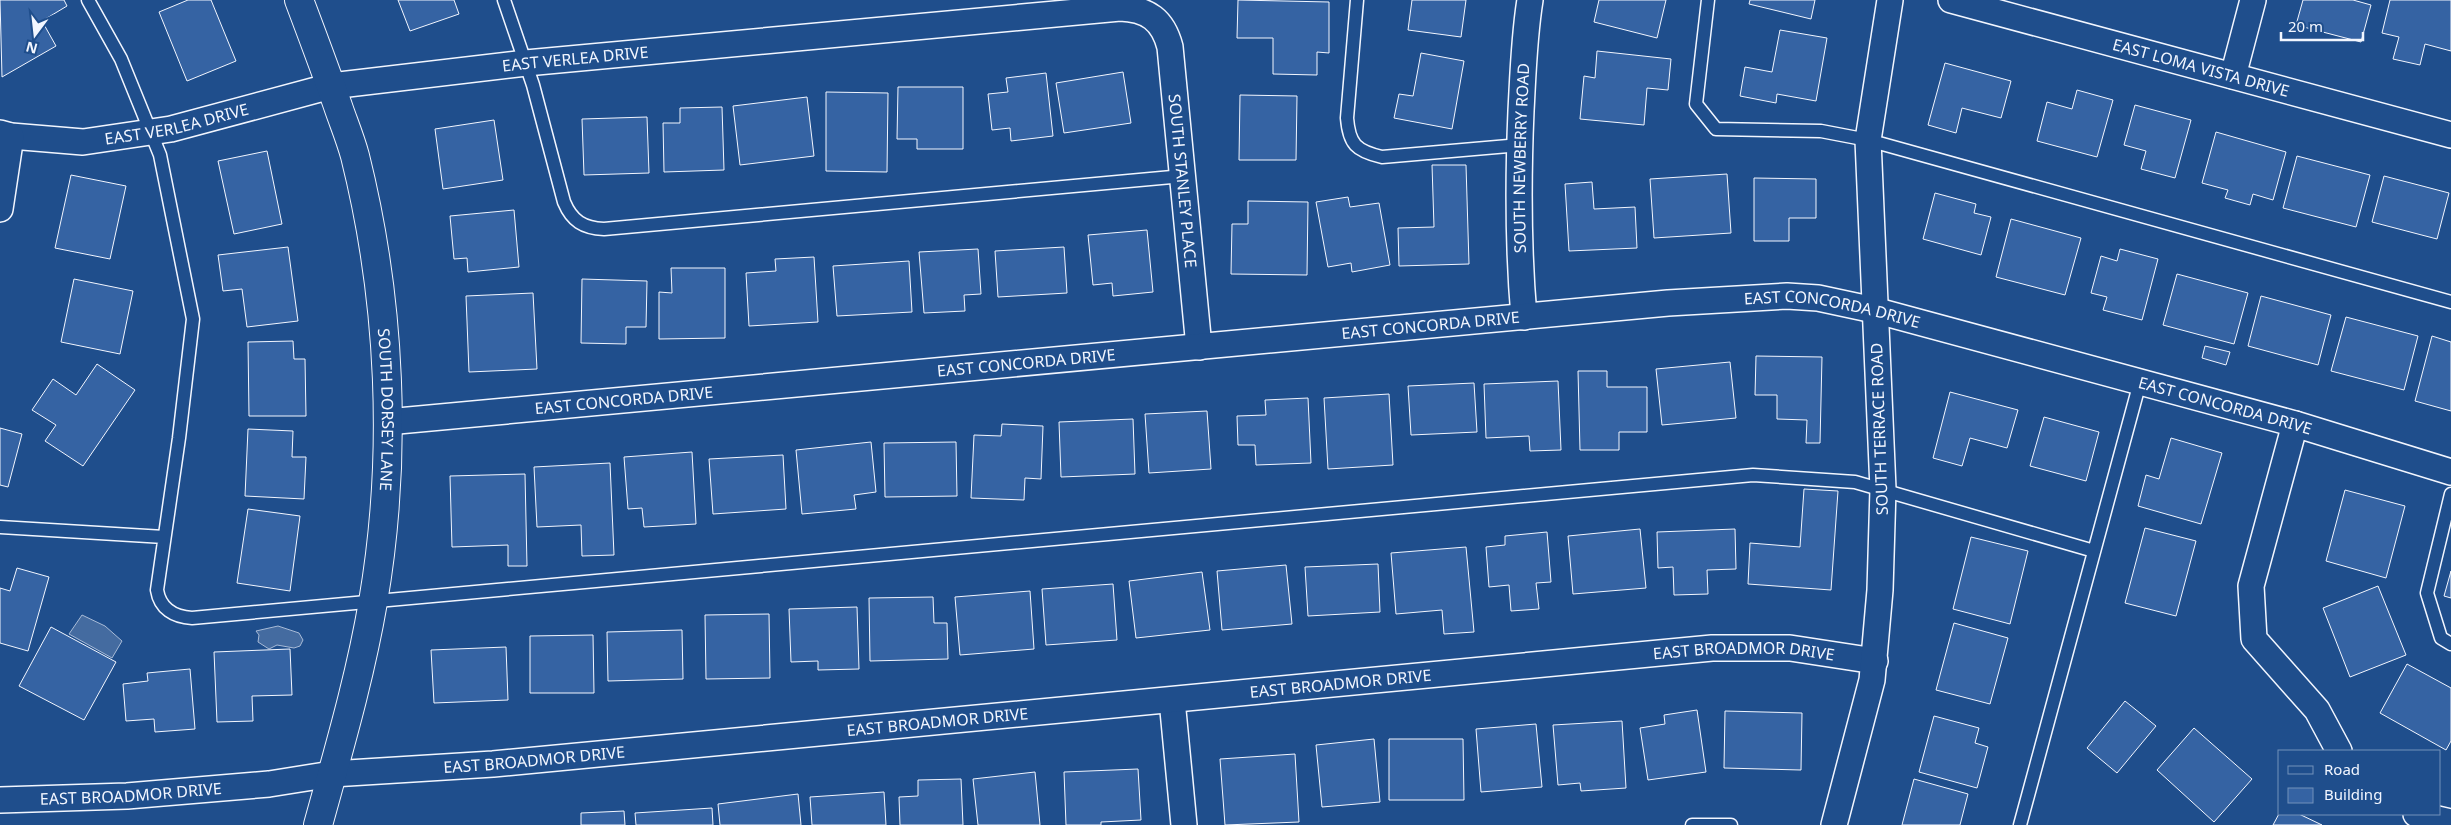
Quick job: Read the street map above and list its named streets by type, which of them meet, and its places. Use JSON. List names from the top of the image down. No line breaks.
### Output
{"streets":{"street":["EAST VERLEA DRIVE","EAST LOMA VISTA DRIVE","SOUTH NEWBERRY ROAD","SOUTH STANLEY PLACE","EAST CONCORDA DRIVE","SOUTH DORSEY LANE","SOUTH TERRACE ROAD","EAST BROADMOR DRIVE"]},"crossings":[["EAST VERLEA DRIVE","SOUTH STANLEY PLACE"],["EAST VERLEA DRIVE","SOUTH DORSEY LANE"],["SOUTH NEWBERRY ROAD","EAST CONCORDA DRIVE"],["SOUTH STANLEY PLACE","EAST CONCORDA DRIVE"],["EAST CONCORDA DRIVE","SOUTH DORSEY LANE"],["EAST CONCORDA DRIVE","SOUTH TERRACE ROAD"],["SOUTH DORSEY LANE","EAST BROADMOR DRIVE"],["SOUTH TERRACE ROAD","EAST BROADMOR DRIVE"]],"legend":["Road","Building"],"scale_bar":"20 m","north":"bottom"}
